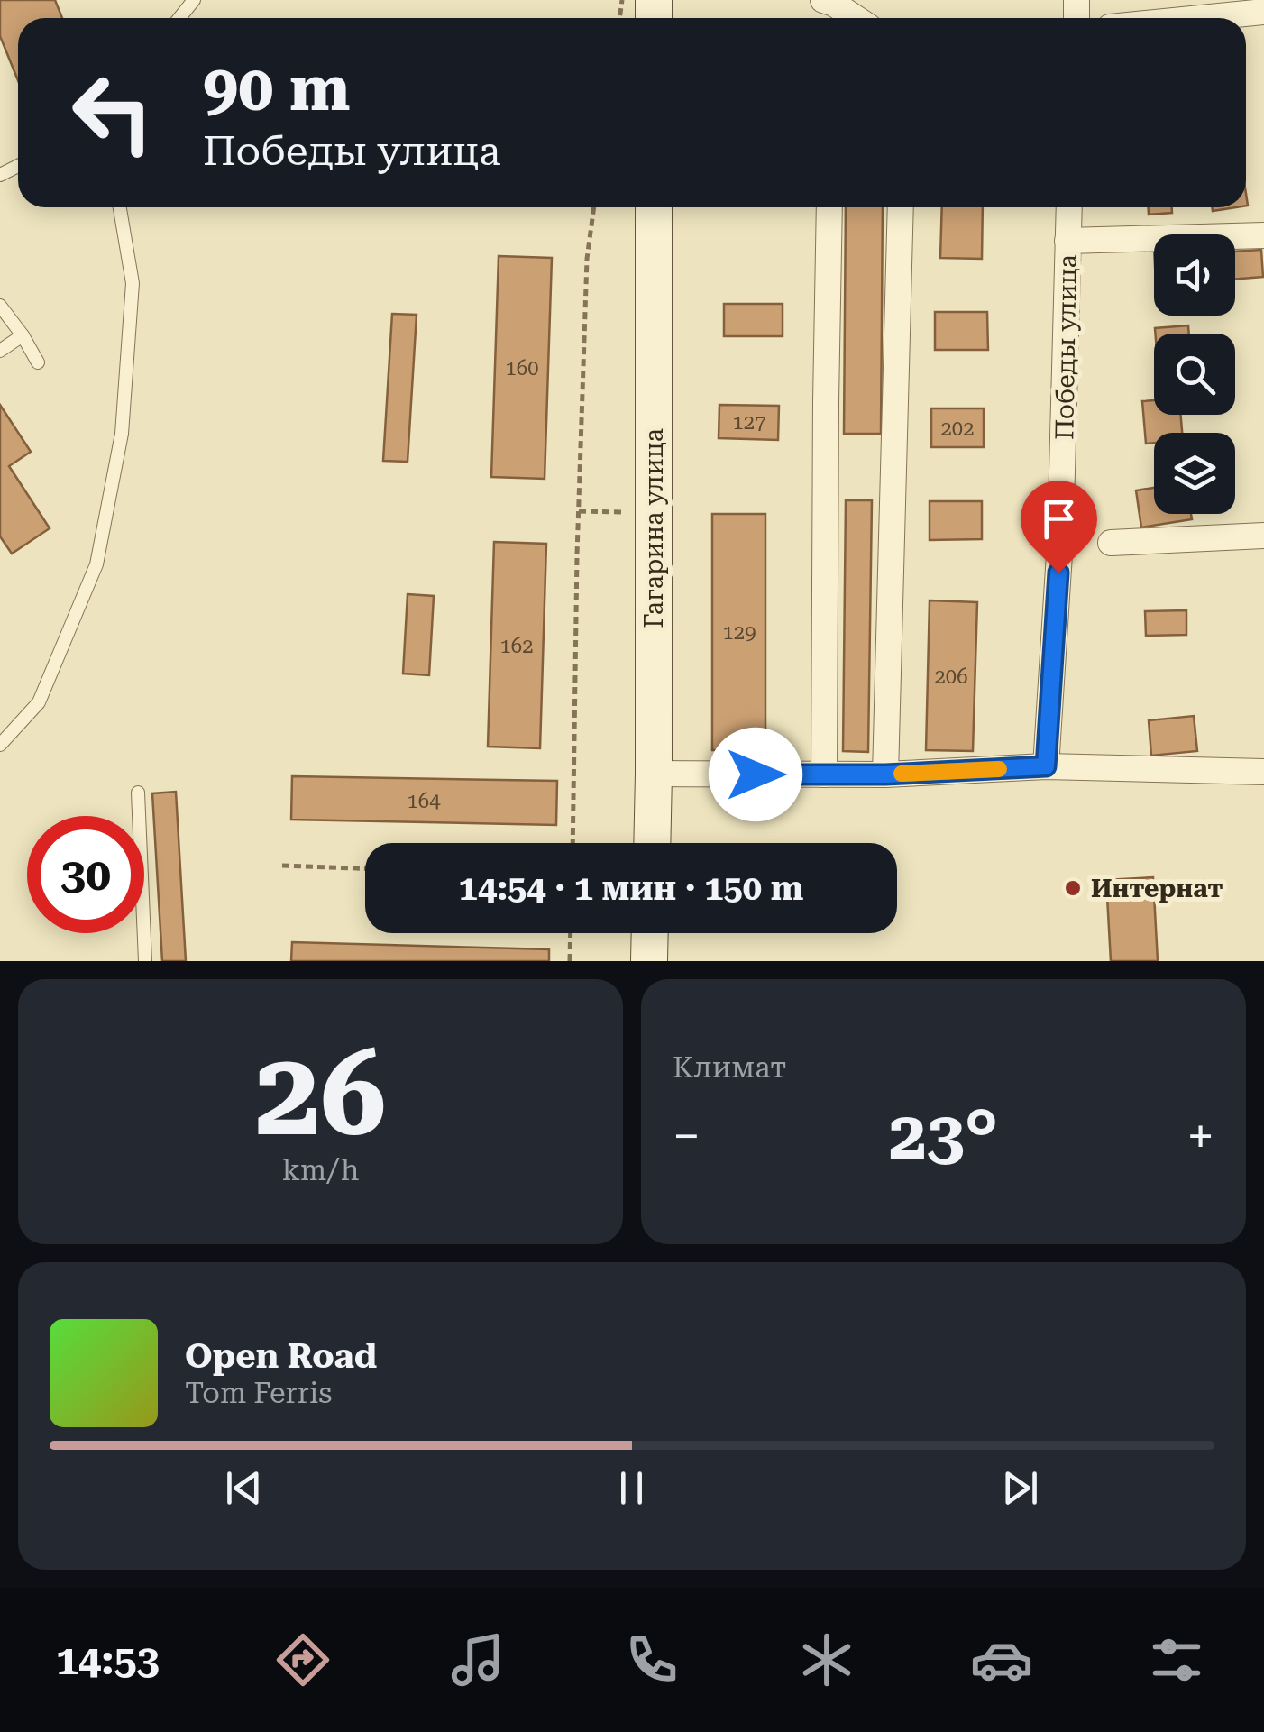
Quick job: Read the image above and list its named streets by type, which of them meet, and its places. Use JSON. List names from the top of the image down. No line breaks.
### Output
{"streets":{"main road":["Гагарина улица"],"street":["Победы улица"]},"places":["Интернат"],"house_numbers":["160","127","202","129","162","206","164"],"page":{"turn":["90 m","Победы улица"],"limit":"30","trip":"14:54 · 1 мин · 150 m","tile":[["26","km/h"],"Климат"],"heat":["−","23°","+"],"song":["Open Road","Tom Ferris"],"tabs":"14:53"}}
